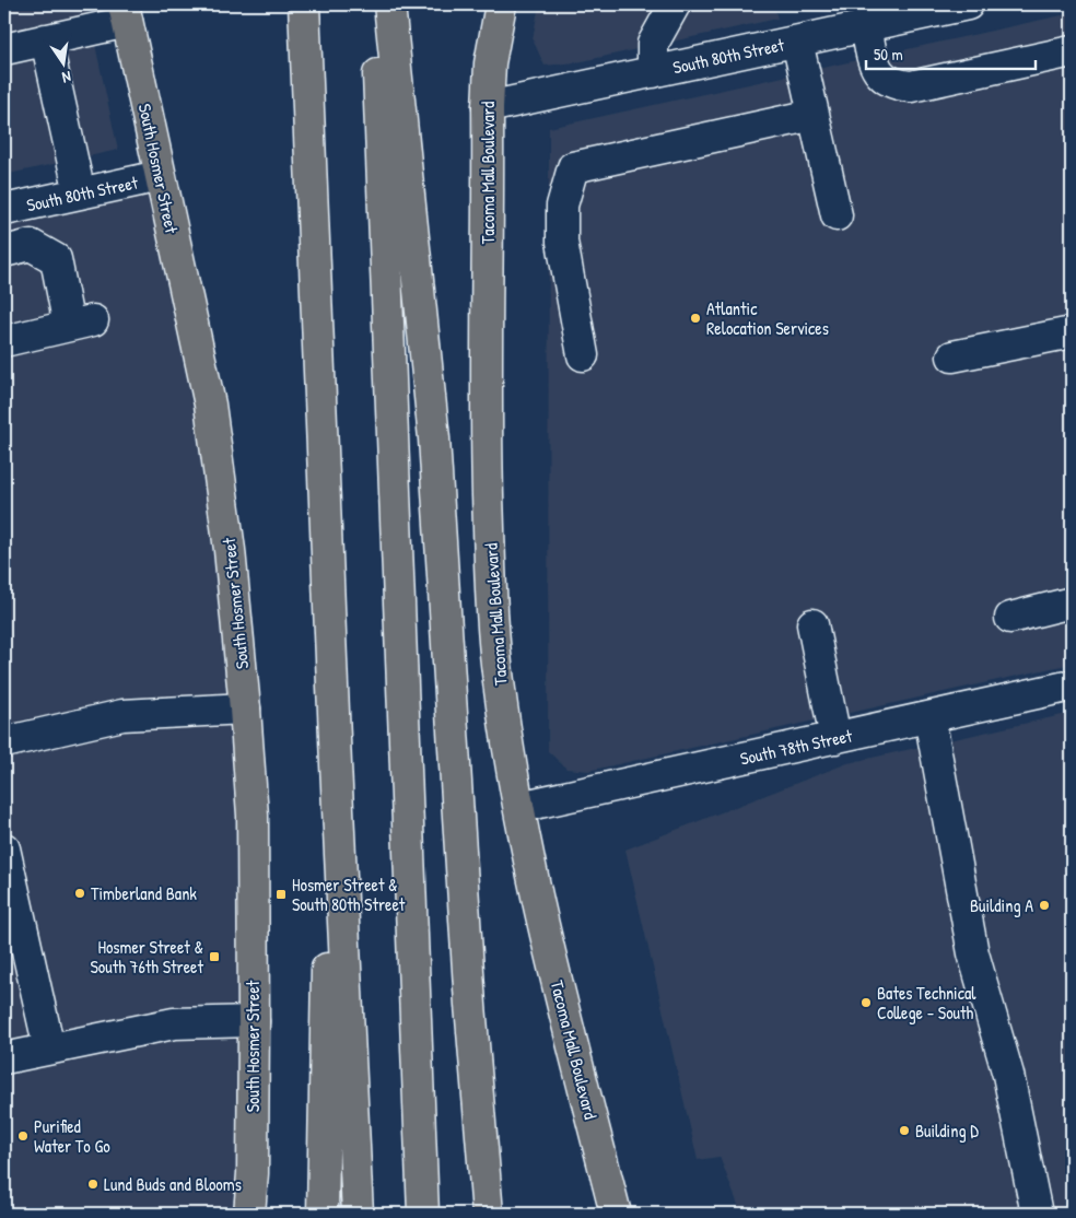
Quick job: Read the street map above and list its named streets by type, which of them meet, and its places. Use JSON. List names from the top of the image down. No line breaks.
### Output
{"streets":{"main road":["South Hosmer Street","Tacoma Mall Boulevard"],"street":["South 80th Street","South 78th Street"]},"crossings":[["South 80th Street","South Hosmer Street"],["South 80th Street","Tacoma Mall Boulevard"],["Tacoma Mall Boulevard","South 78th Street"]],"places":{"other":["Atlantic Relocation Services","Timberland Bank","Building A","Bates Technical College - South","Building D","Purified Water To Go","Lund Buds and Blooms"],"transit":["Hosmer Street & South 80th Street","Hosmer Street & South 76th Street"]},"scale_bar":"50 m","north":"bottom"}
